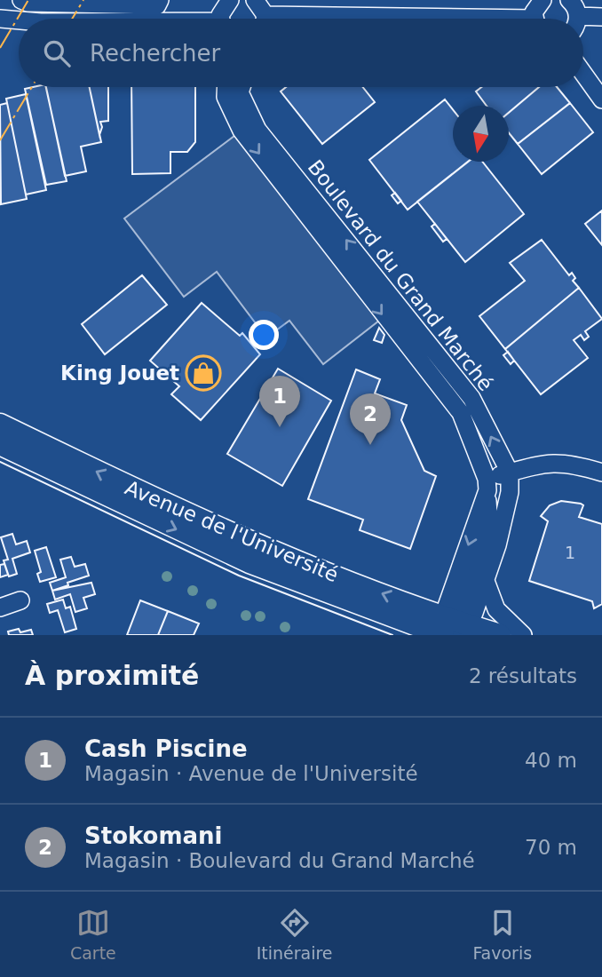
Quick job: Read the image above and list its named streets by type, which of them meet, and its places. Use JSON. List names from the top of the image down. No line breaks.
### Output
{"streets":{"main road":["Avenue de l'Université"],"street":["Boulevard du Grand Marché"]},"crossings":[["Boulevard du Grand Marché","Avenue de l'Université"]],"places":{"shop":["King Jouet"]},"house_numbers":["1"],"north":"bottom","page":{"search":"Rechercher","pins":["1","2"],"heading":["À proximité","2 résultats"],"list":[{"mark":"1","name":"Cash Piscine","note":"Magasin · Avenue de l'Université","value":"40 m"},{"mark":"2","name":"Stokomani","note":"Magasin · Boulevard du Grand Marché","value":"70 m"}],"nav":["Carte","Itinéraire","Favoris"]}}
